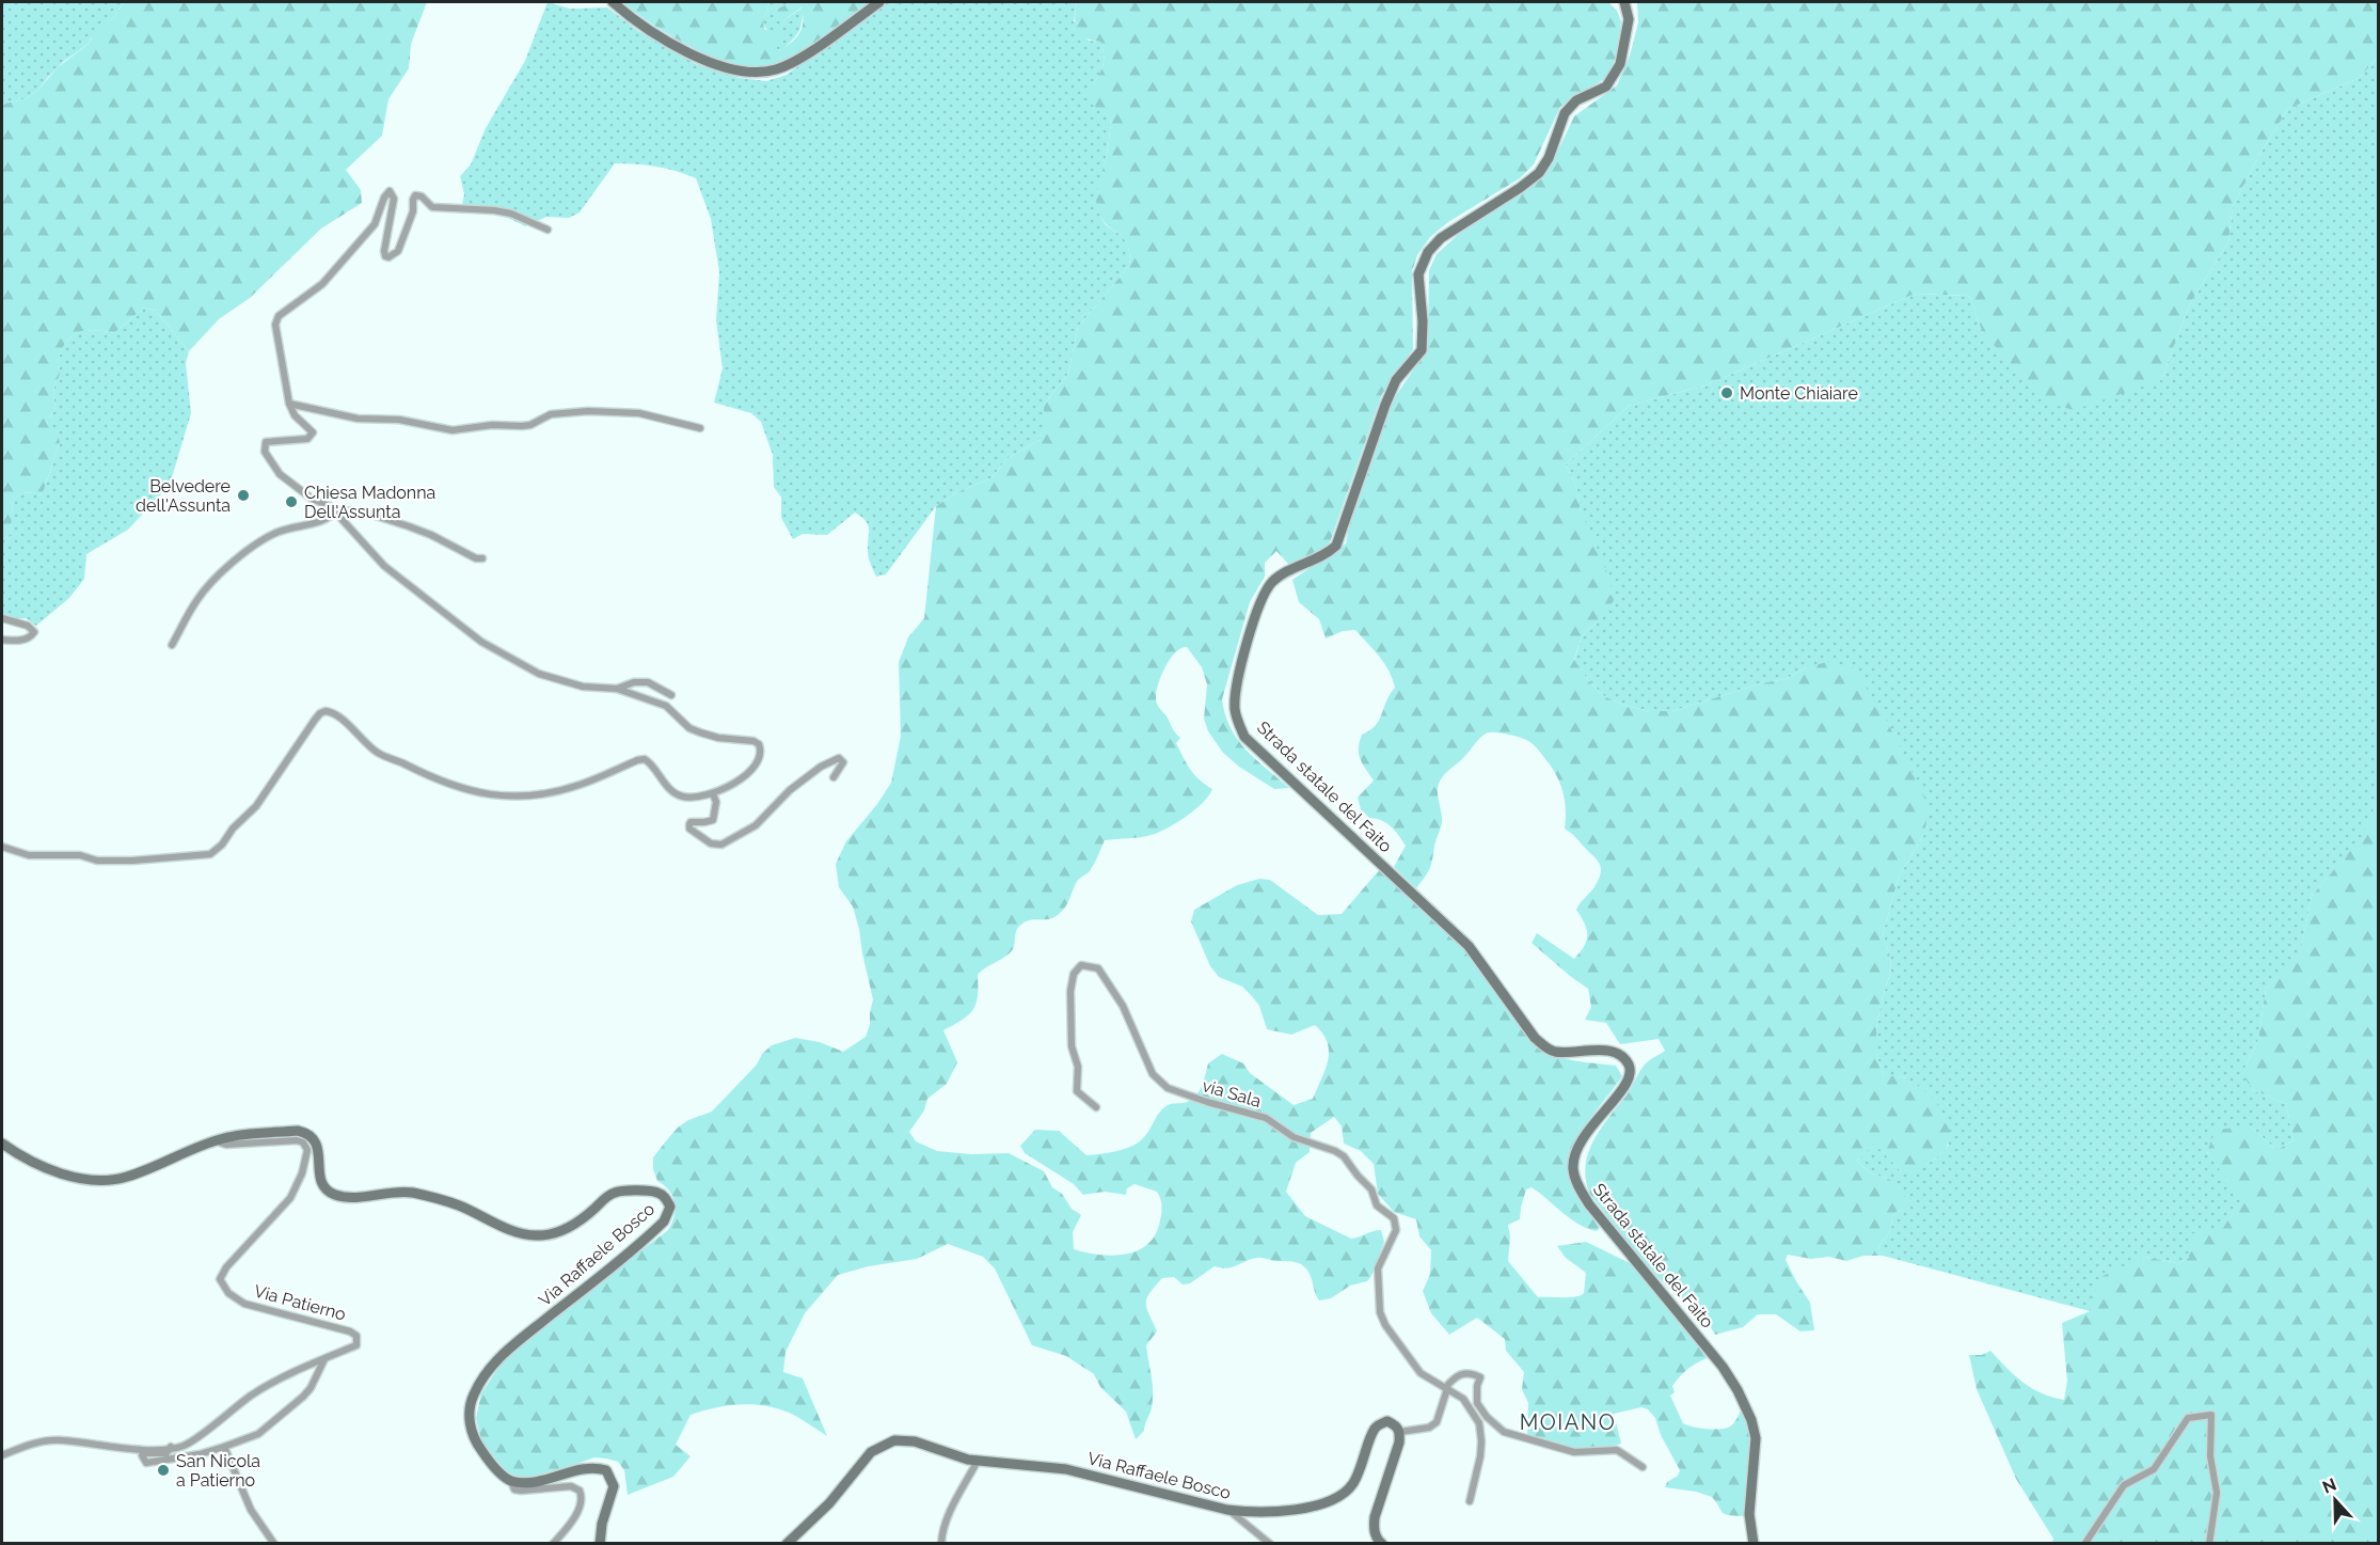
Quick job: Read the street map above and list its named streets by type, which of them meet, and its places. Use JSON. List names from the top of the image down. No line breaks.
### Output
{"streets":{"street":["Strada statale del Faito","via Sala","Via Raffaele Bosco","Via Patierno"]},"crossings":[["Via Raffaele Bosco","Via Patierno"]],"districts":["MOIANO"],"places":["Monte Chiaiare","Belvedere dell'Assunta","Chiesa Madonna Dell'Assunta","San Nicola a Patierno"],"north":"top"}
